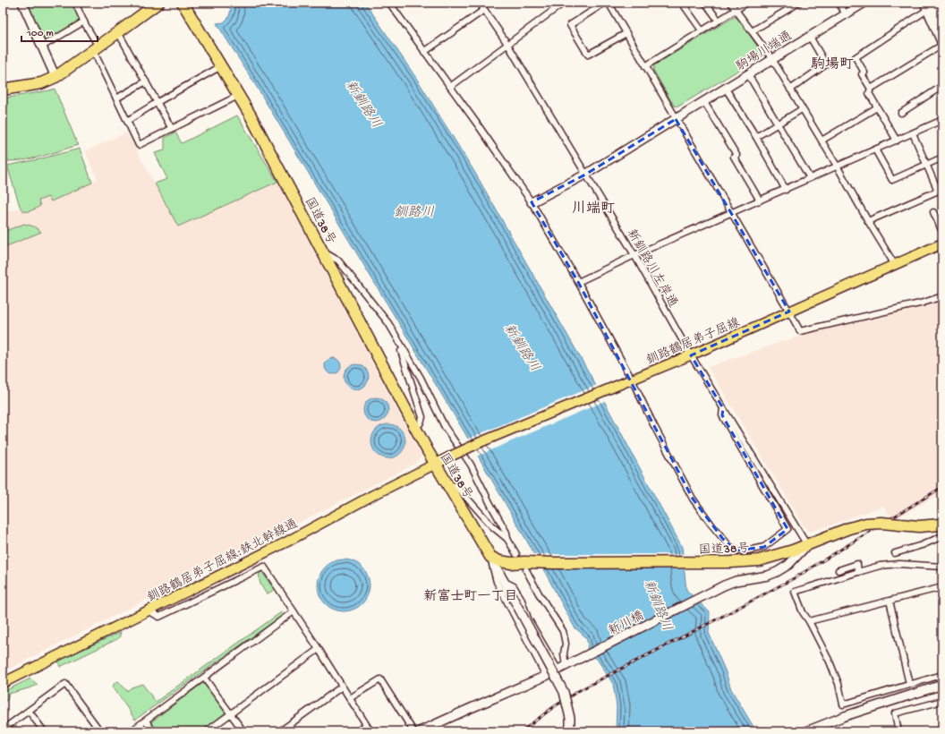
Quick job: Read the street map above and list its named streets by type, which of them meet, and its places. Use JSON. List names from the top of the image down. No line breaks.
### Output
{"streets":{"highway":["国道38号"],"main road":["釧路鶴居弟子屈線","釧路鶴居弟子屈線:鉄北幹線通"],"street":["駒場川端通","新釧路川左岸通","新川橋"]},"crossings":[["駒場川端通","新釧路川左岸通"],["国道38号","新釧路川左岸通"],["国道38号","釧路鶴居弟子屈線:鉄北幹線通"],["国道38号","新川橋"],["新釧路川左岸通","釧路鶴居弟子屈線"],["新釧路川左岸通","新川橋"],["釧路鶴居弟子屈線","釧路鶴居弟子屈線:鉄北幹線通"]],"districts":["駒場町","川端町","新富士町一丁目"],"water":["新釧路川","釧路川"],"scale_bar":"100 m"}
